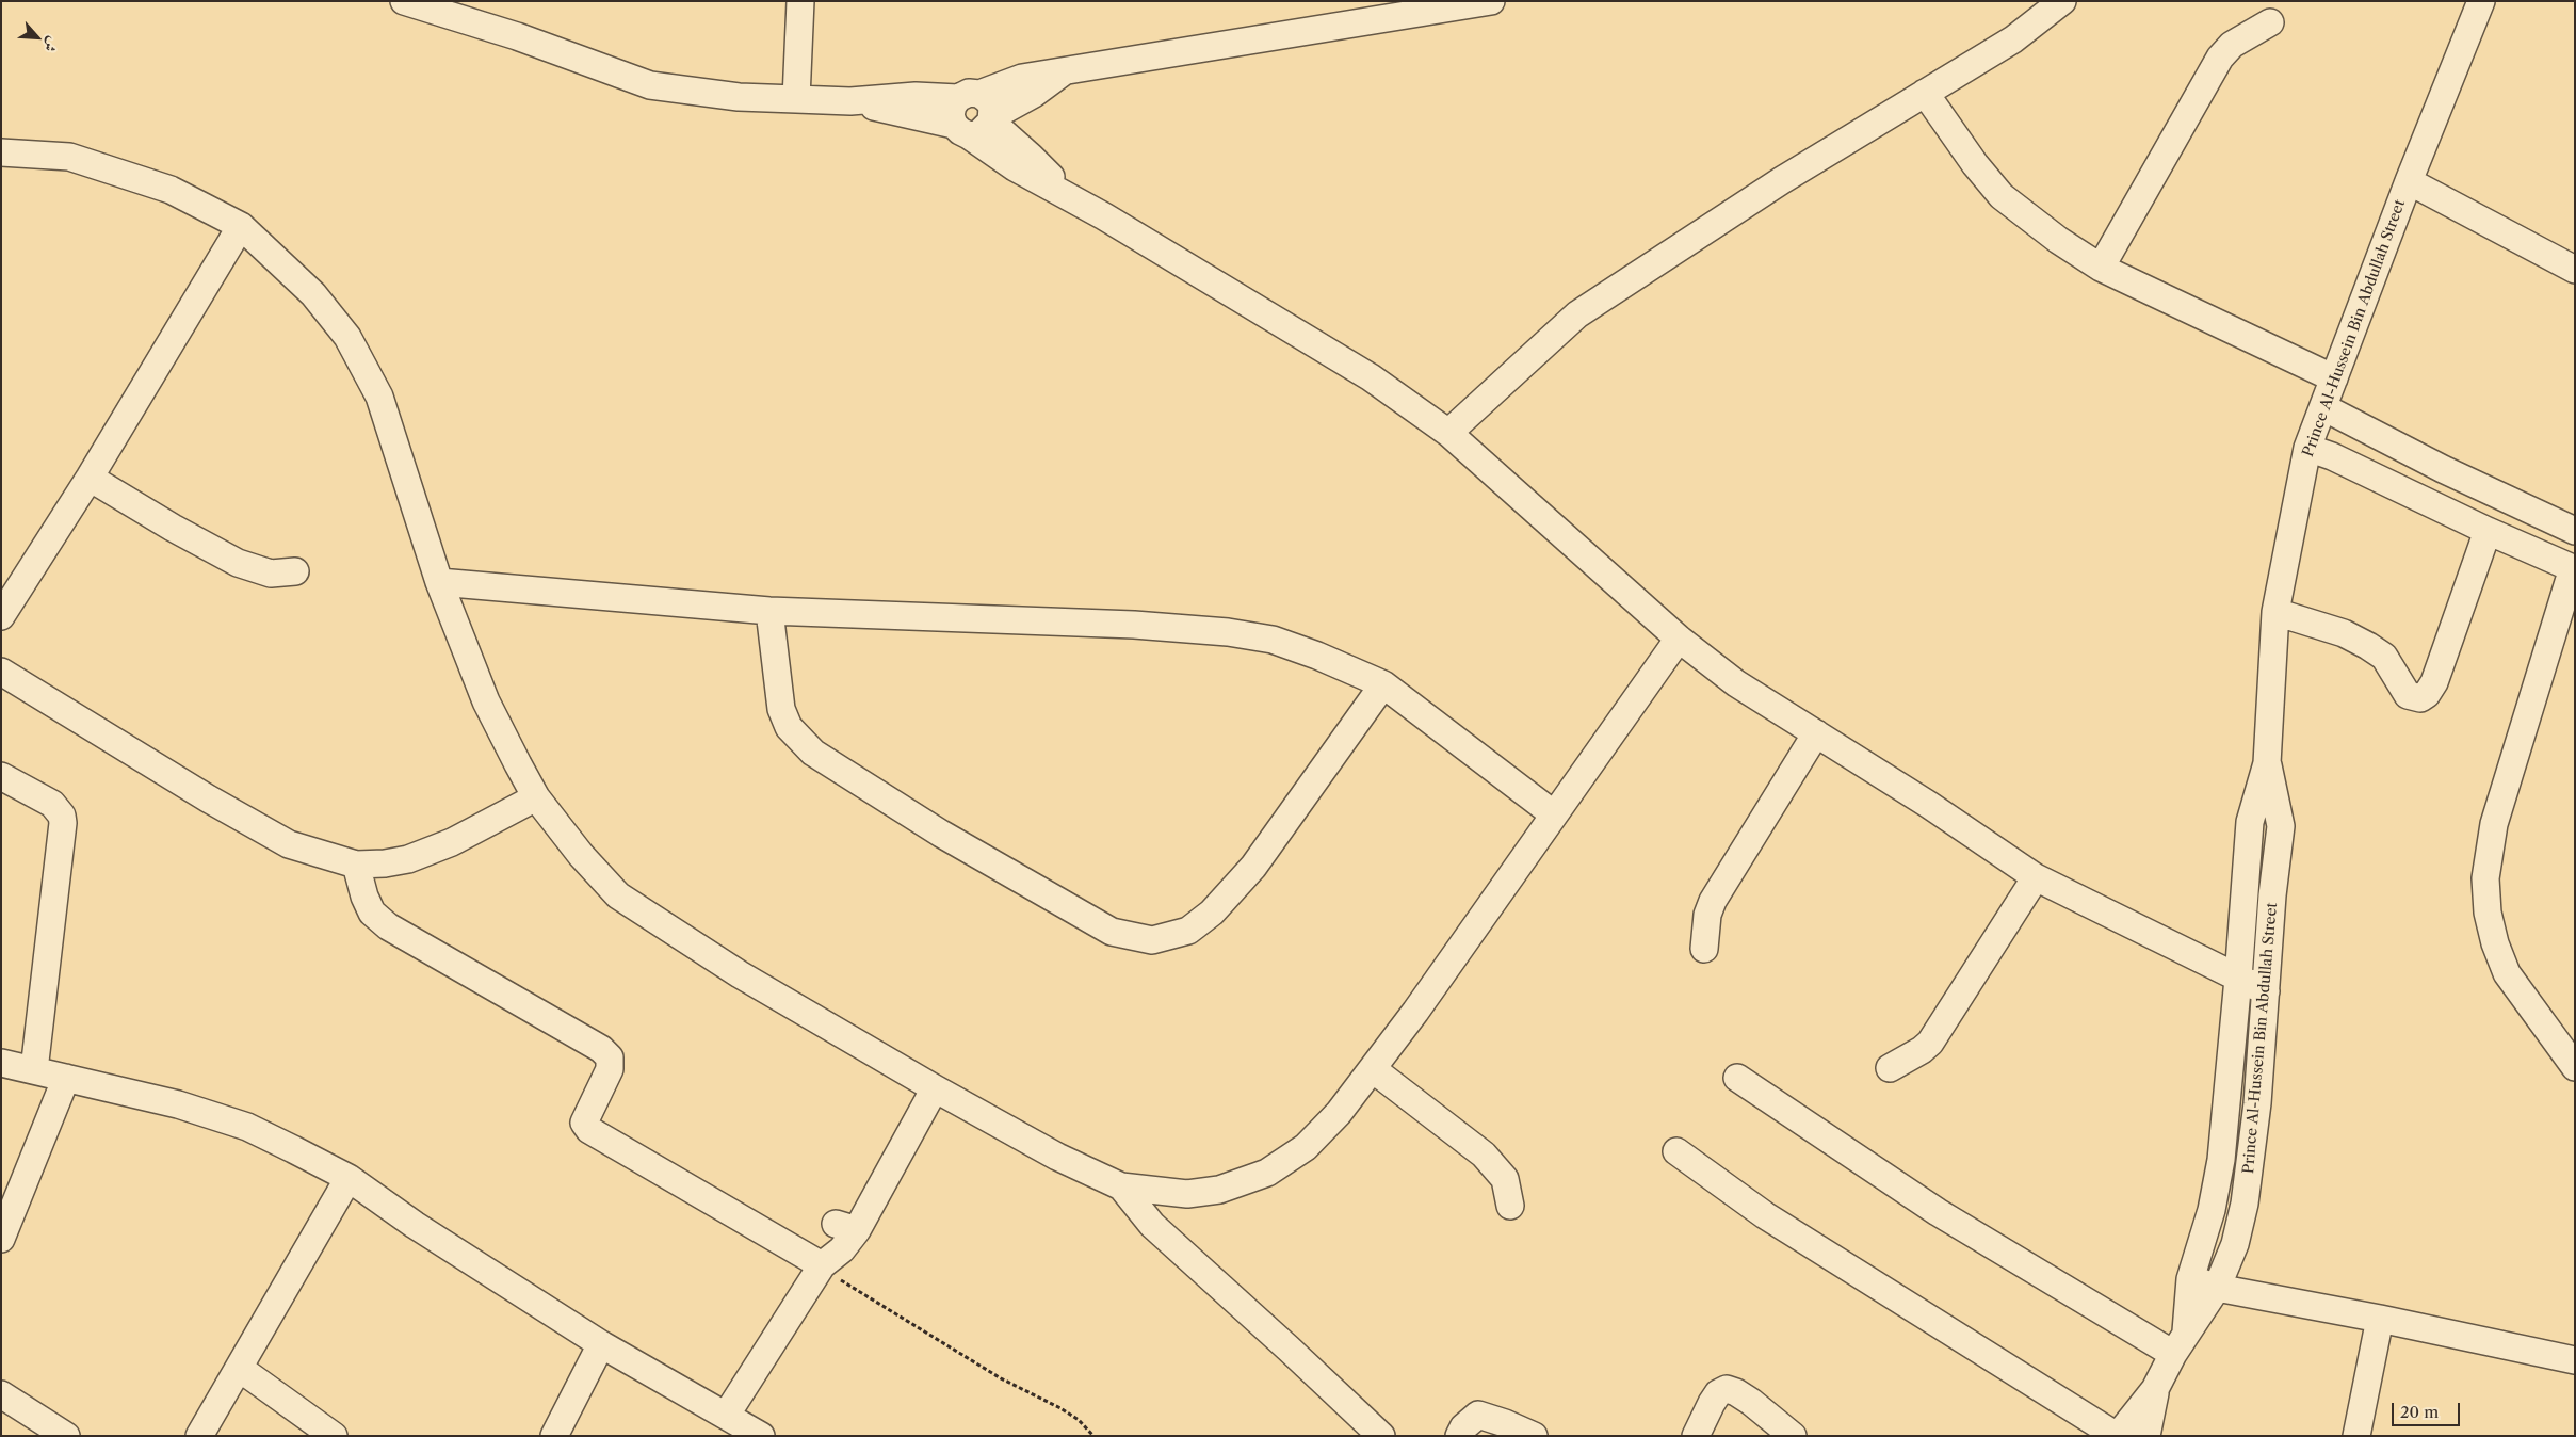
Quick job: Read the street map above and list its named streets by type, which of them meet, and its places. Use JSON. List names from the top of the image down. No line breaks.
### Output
{"streets":{"street":["Prince Al-Hussein Bin Abdullah Street"]},"scale_bar":"20 m","north":"bottom right"}
